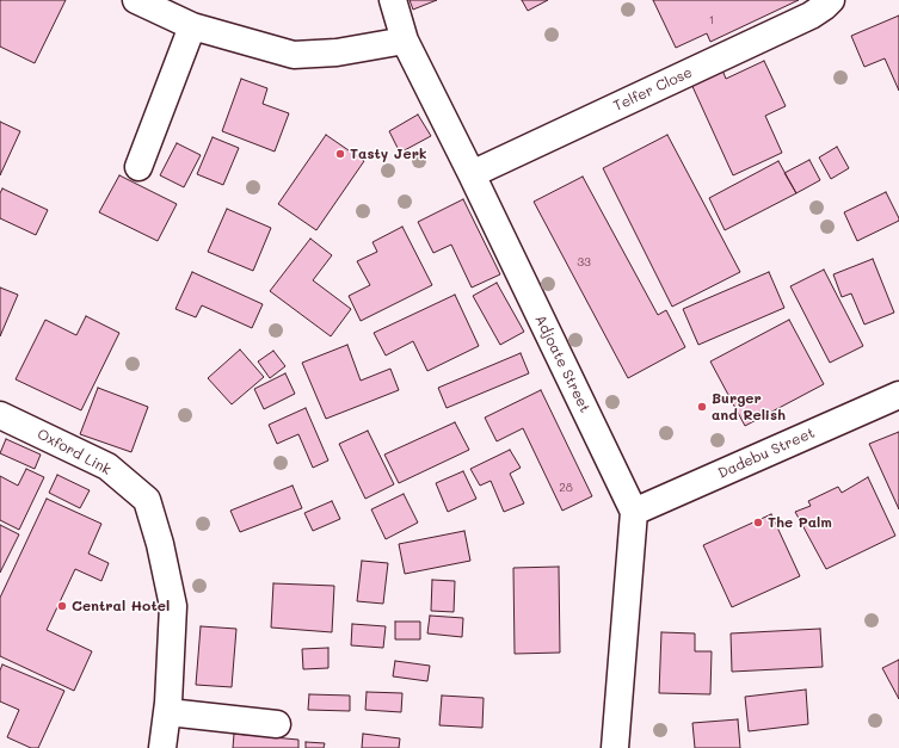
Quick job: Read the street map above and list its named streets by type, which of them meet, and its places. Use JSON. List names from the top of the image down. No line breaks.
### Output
{"streets":{"street":["Telfer Close","Adjoate Street","Oxford Link","Dadebu Street"]},"crossings":[["Telfer Close","Adjoate Street"],["Adjoate Street","Dadebu Street"]],"places":["Tasty Jerk","Burger and Relish","The Palm","Central Hotel"],"house_numbers":["1","33","28"]}
